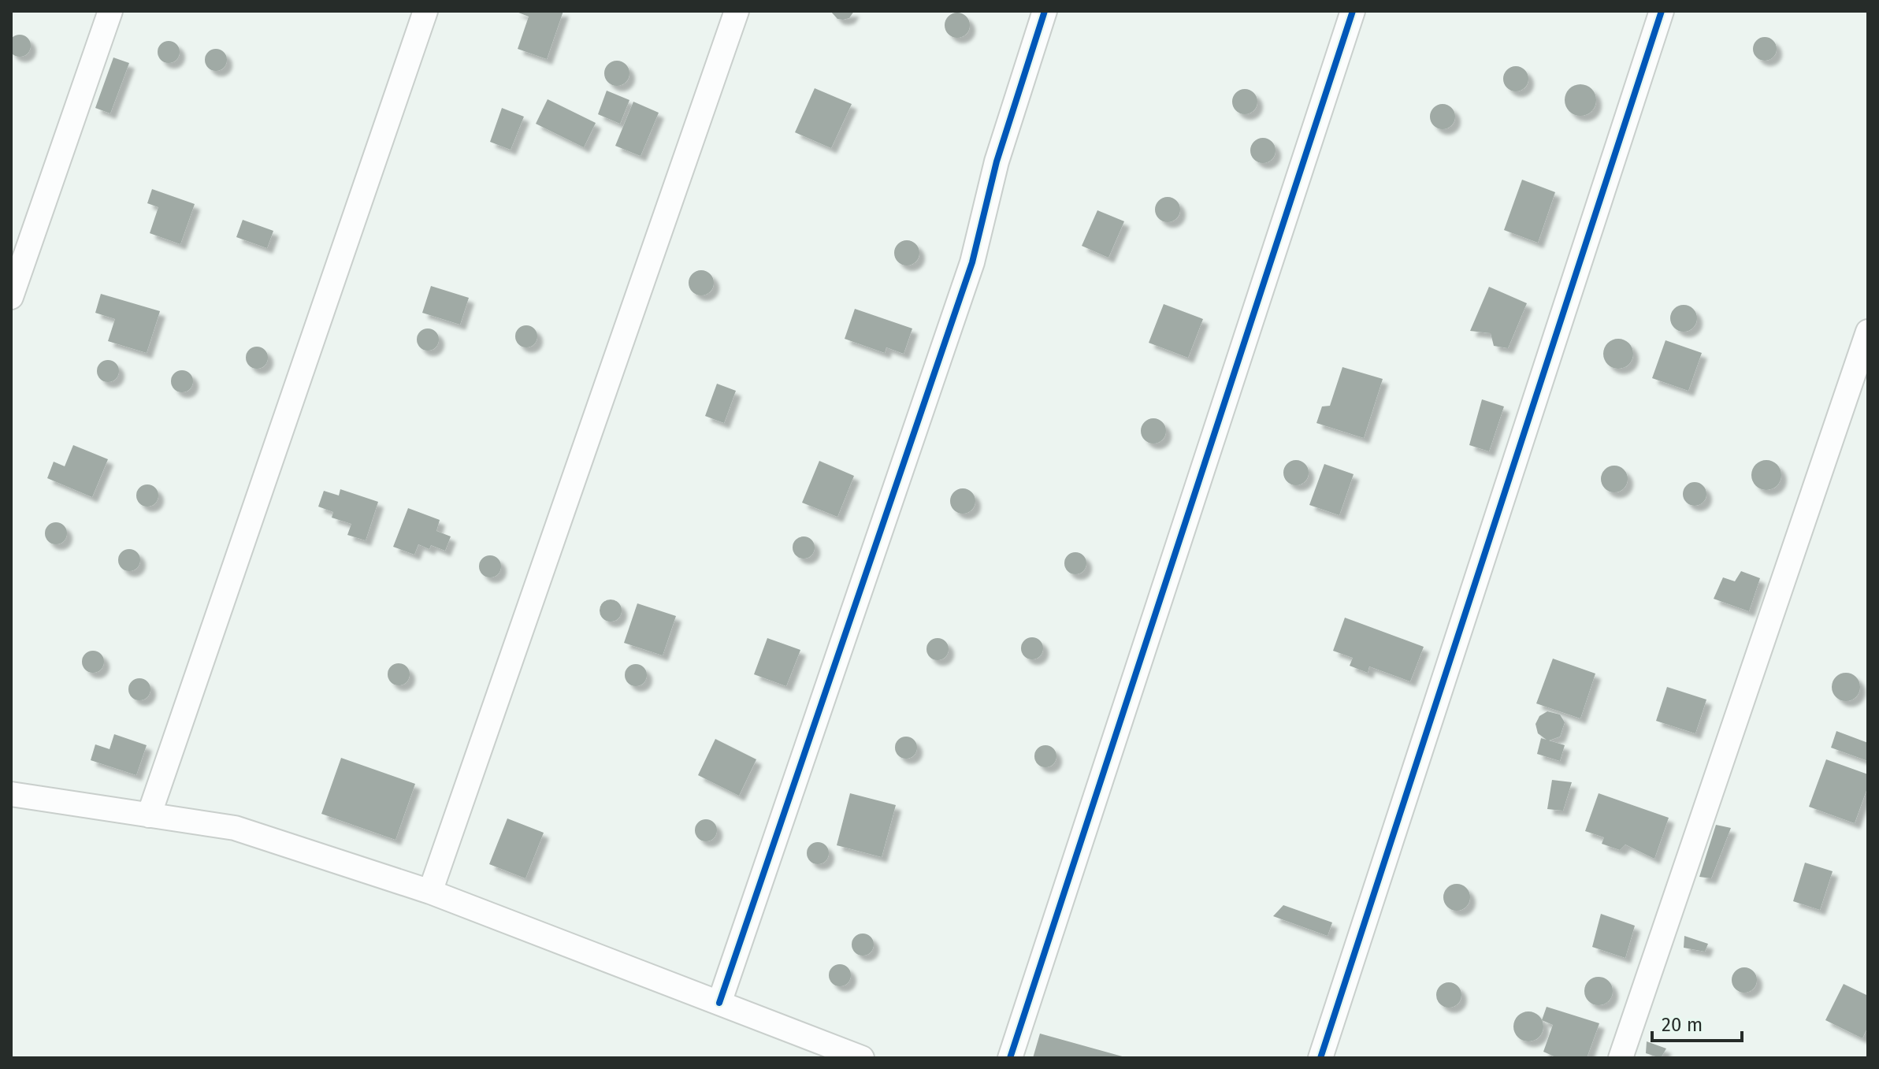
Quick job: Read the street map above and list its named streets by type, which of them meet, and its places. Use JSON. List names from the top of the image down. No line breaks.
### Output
{"scale_bar":"20 m"}
